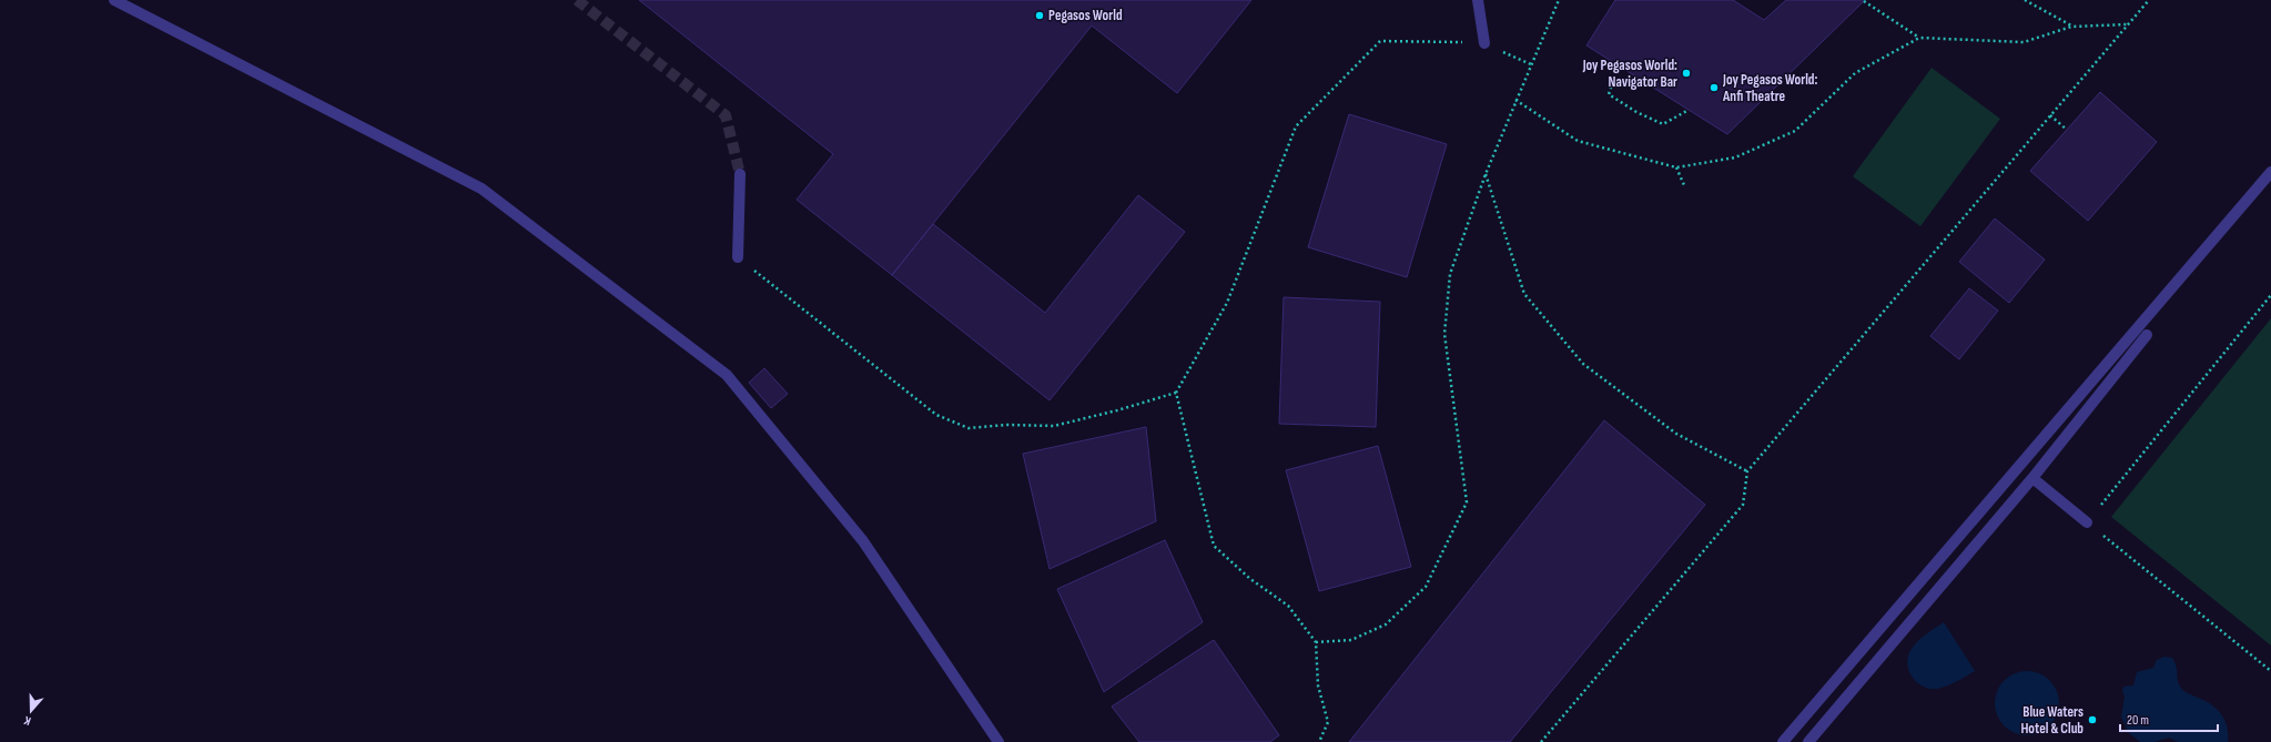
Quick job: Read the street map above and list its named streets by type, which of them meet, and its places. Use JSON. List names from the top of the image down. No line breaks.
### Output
{"places":["Pegasos World","Joy Pegasos World: Navigator Bar","Joy Pegasos World: Anfi Theatre","Blue Waters Hotel & Club"],"scale_bar":"20 m","north":"bottom"}
